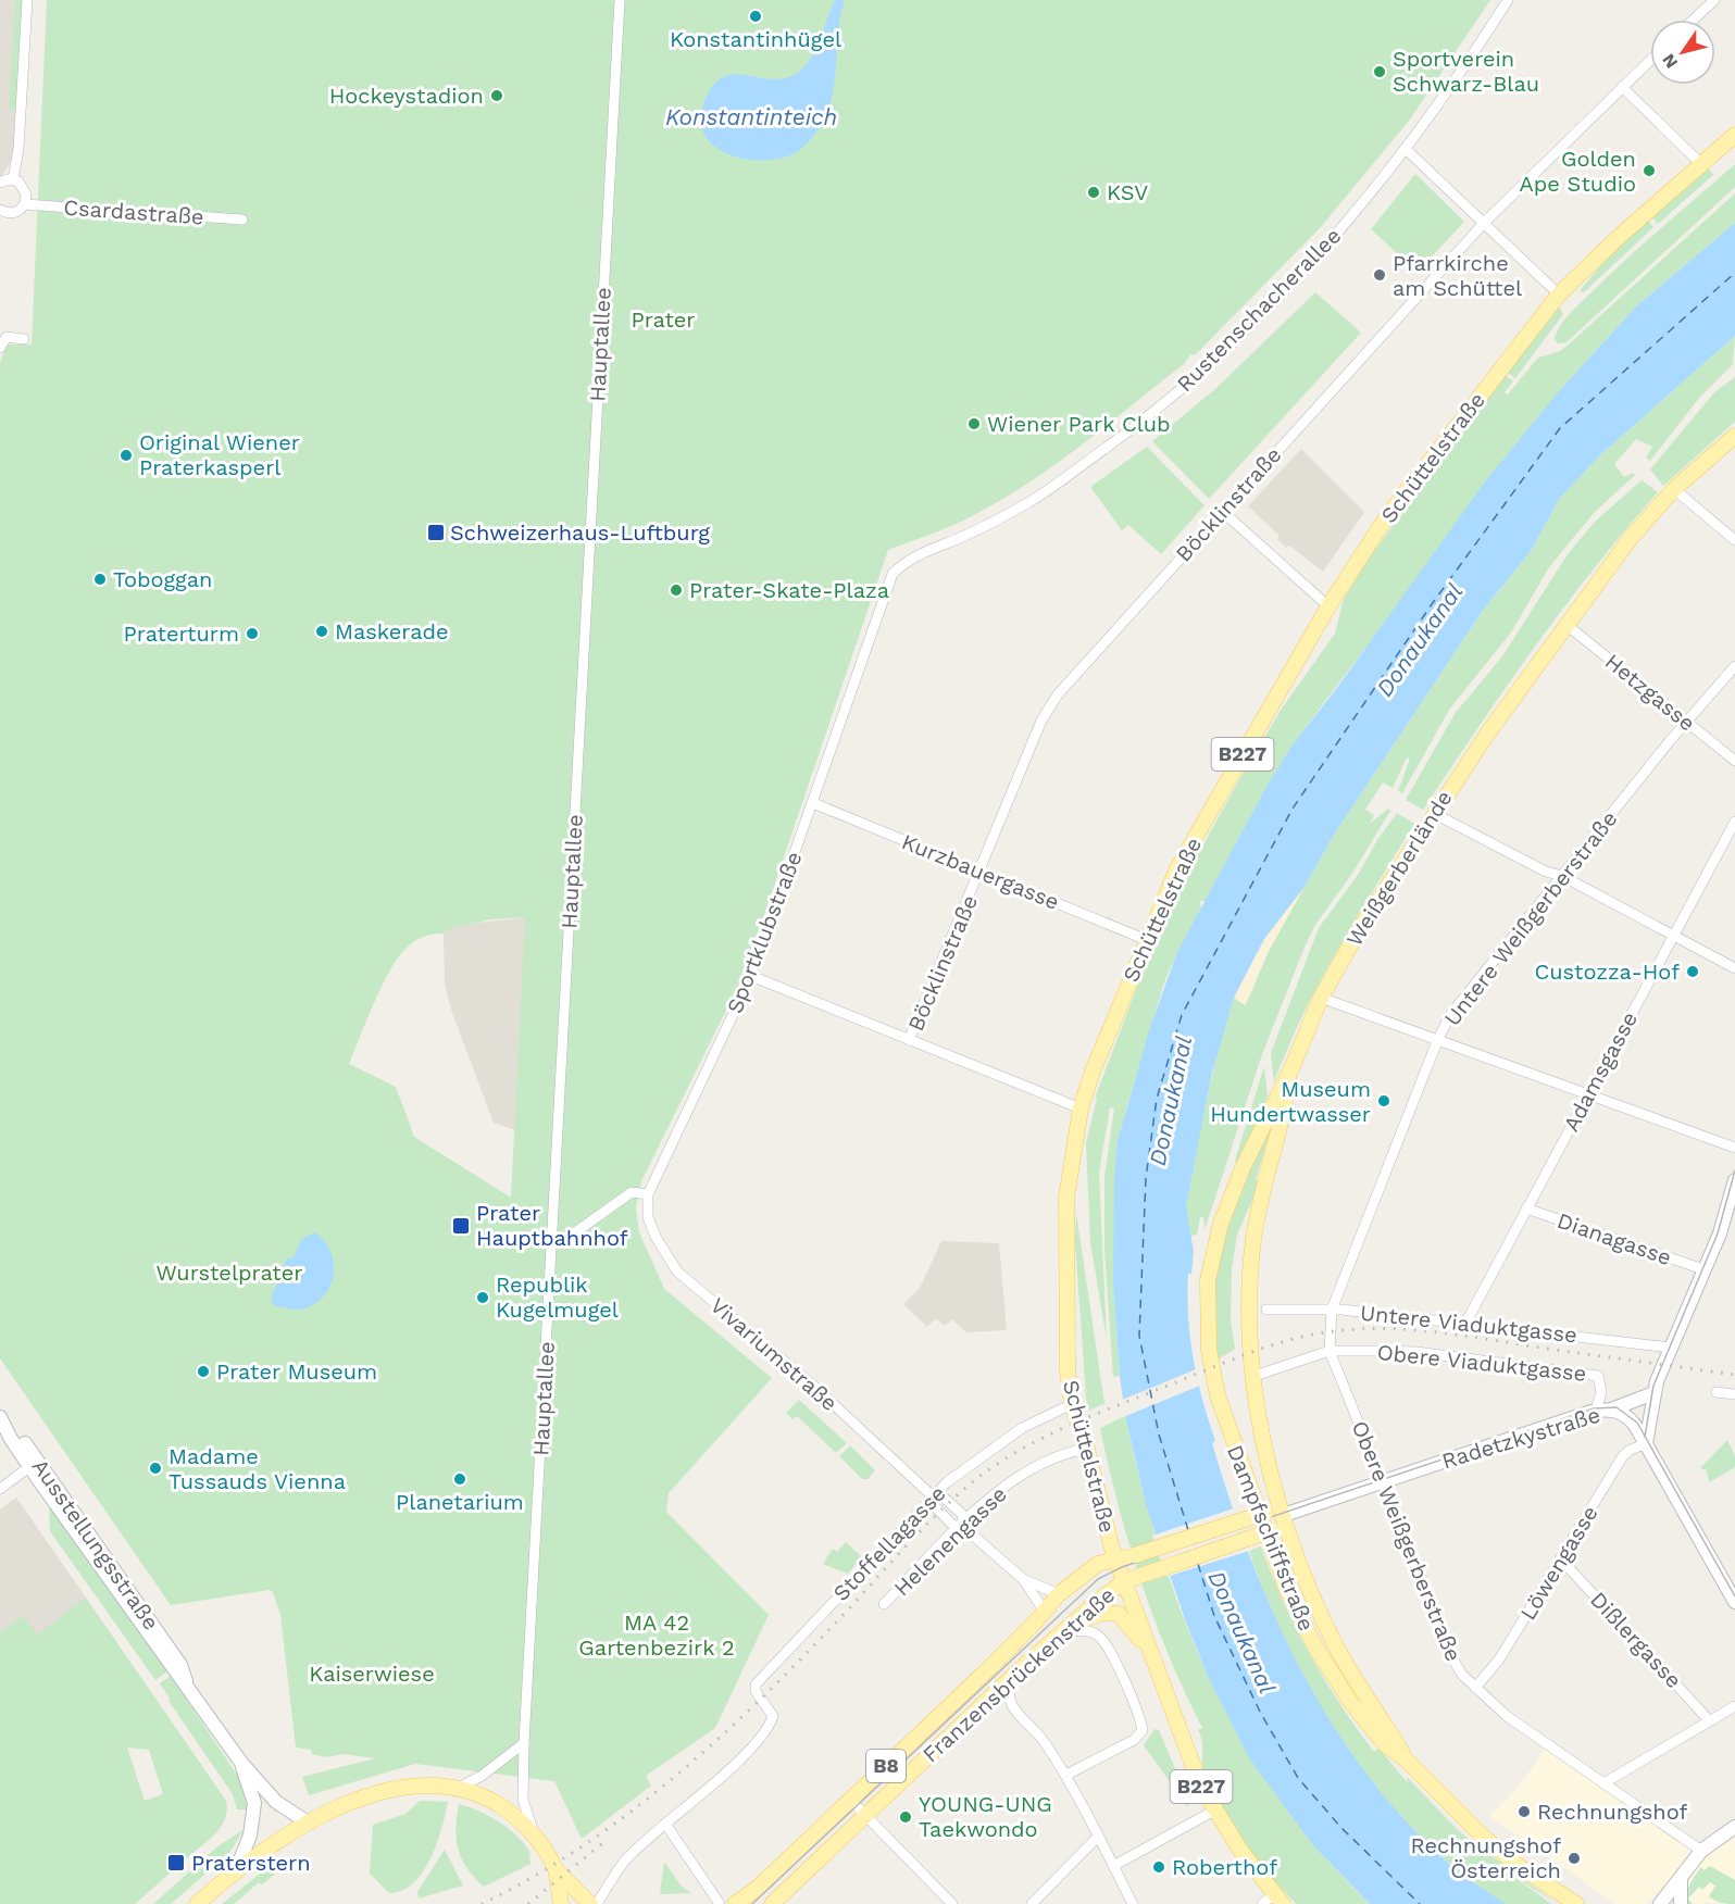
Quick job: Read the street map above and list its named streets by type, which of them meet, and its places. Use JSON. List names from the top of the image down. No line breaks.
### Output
{"streets":{"main road":["Schüttelstraße","B227","Weißgerberlände","Dampfschiffstraße","Franzensbrückenstraße","B8"],"street":["Csardastraße","Rustenschacherallee","Hauptallee","Böcklinstraße","Hetzgasse","Kurzbauergasse","Untere Weißgerberstraße","Sportklubstraße","Adamsgasse","Dianagasse","Untere Viaduktgasse","Vivariumstraße","Obere Viaduktgasse","Radetzkystraße","Helenengasse","Obere Weißgerberstraße","Stoffellagasse","Ausstellungsstraße","Löwengasse","Dißlergasse"]},"crossings":[["Rustenschacherallee","Sportklubstraße"],["Schüttelstraße","B227"],["Schüttelstraße","Kurzbauergasse"],["Schüttelstraße","Helenengasse"],["Schüttelstraße","Stoffellagasse"],["Schüttelstraße","Franzensbrückenstraße"],["Schüttelstraße","B8"],["Böcklinstraße","Kurzbauergasse"],["Hetzgasse","Weißgerberlände"],["Hetzgasse","Untere Weißgerberstraße"],["B227","Franzensbrückenstraße"],["B227","B8"],["Weißgerberlände","Dampfschiffstraße"],["Kurzbauergasse","Sportklubstraße"],["Untere Weißgerberstraße","Untere Viaduktgasse"],["Untere Weißgerberstraße","Obere Weißgerberstraße"],["Sportklubstraße","Vivariumstraße"],["Adamsgasse","Dianagasse"],["Adamsgasse","Untere Viaduktgasse"],["Untere Viaduktgasse","Obere Weißgerberstraße"],["Vivariumstraße","Helenengasse"],["Vivariumstraße","Stoffellagasse"],["Vivariumstraße","Franzensbrückenstraße"],["Obere Viaduktgasse","Radetzkystraße"],["Obere Viaduktgasse","Obere Weißgerberstraße"],["Radetzkystraße","Obere Weißgerberstraße"],["Radetzkystraße","Löwengasse"],["Radetzkystraße","Franzensbrückenstraße"],["Radetzkystraße","B8"],["Obere Weißgerberstraße","Löwengasse"],["Löwengasse","Dißlergasse"],["Franzensbrückenstraße","B8"]],"water":["Konstantinteich","Donaukanal"],"parks":["Prater","Wurstelprater","MA 42 Gartenbezirk 2","Kaiserwiese"],"places":{"other":["Konstantinhügel","Sportverein Schwarz-Blau","Hockeystadion","Golden Ape Studio","KSV","Pfarrkirche am Schüttel","Wiener Park Club","Original Wiener Praterkasperl","Toboggan","Prater-Skate-Plaza","Maskerade","Praterturm","Custozza-Hof","Museum Hundertwasser","Republik Kugelmugel","Prater Museum","Madame Tussauds Vienna","Planetarium","Rechnungshof","YOUNG-UNG Taekwondo","Rechnungshof Österreich","Roberthof"],"transit":["Schweizerhaus-Luftburg","Prater Hauptbahnhof","Praterstern"]},"north":"bottom left"}
